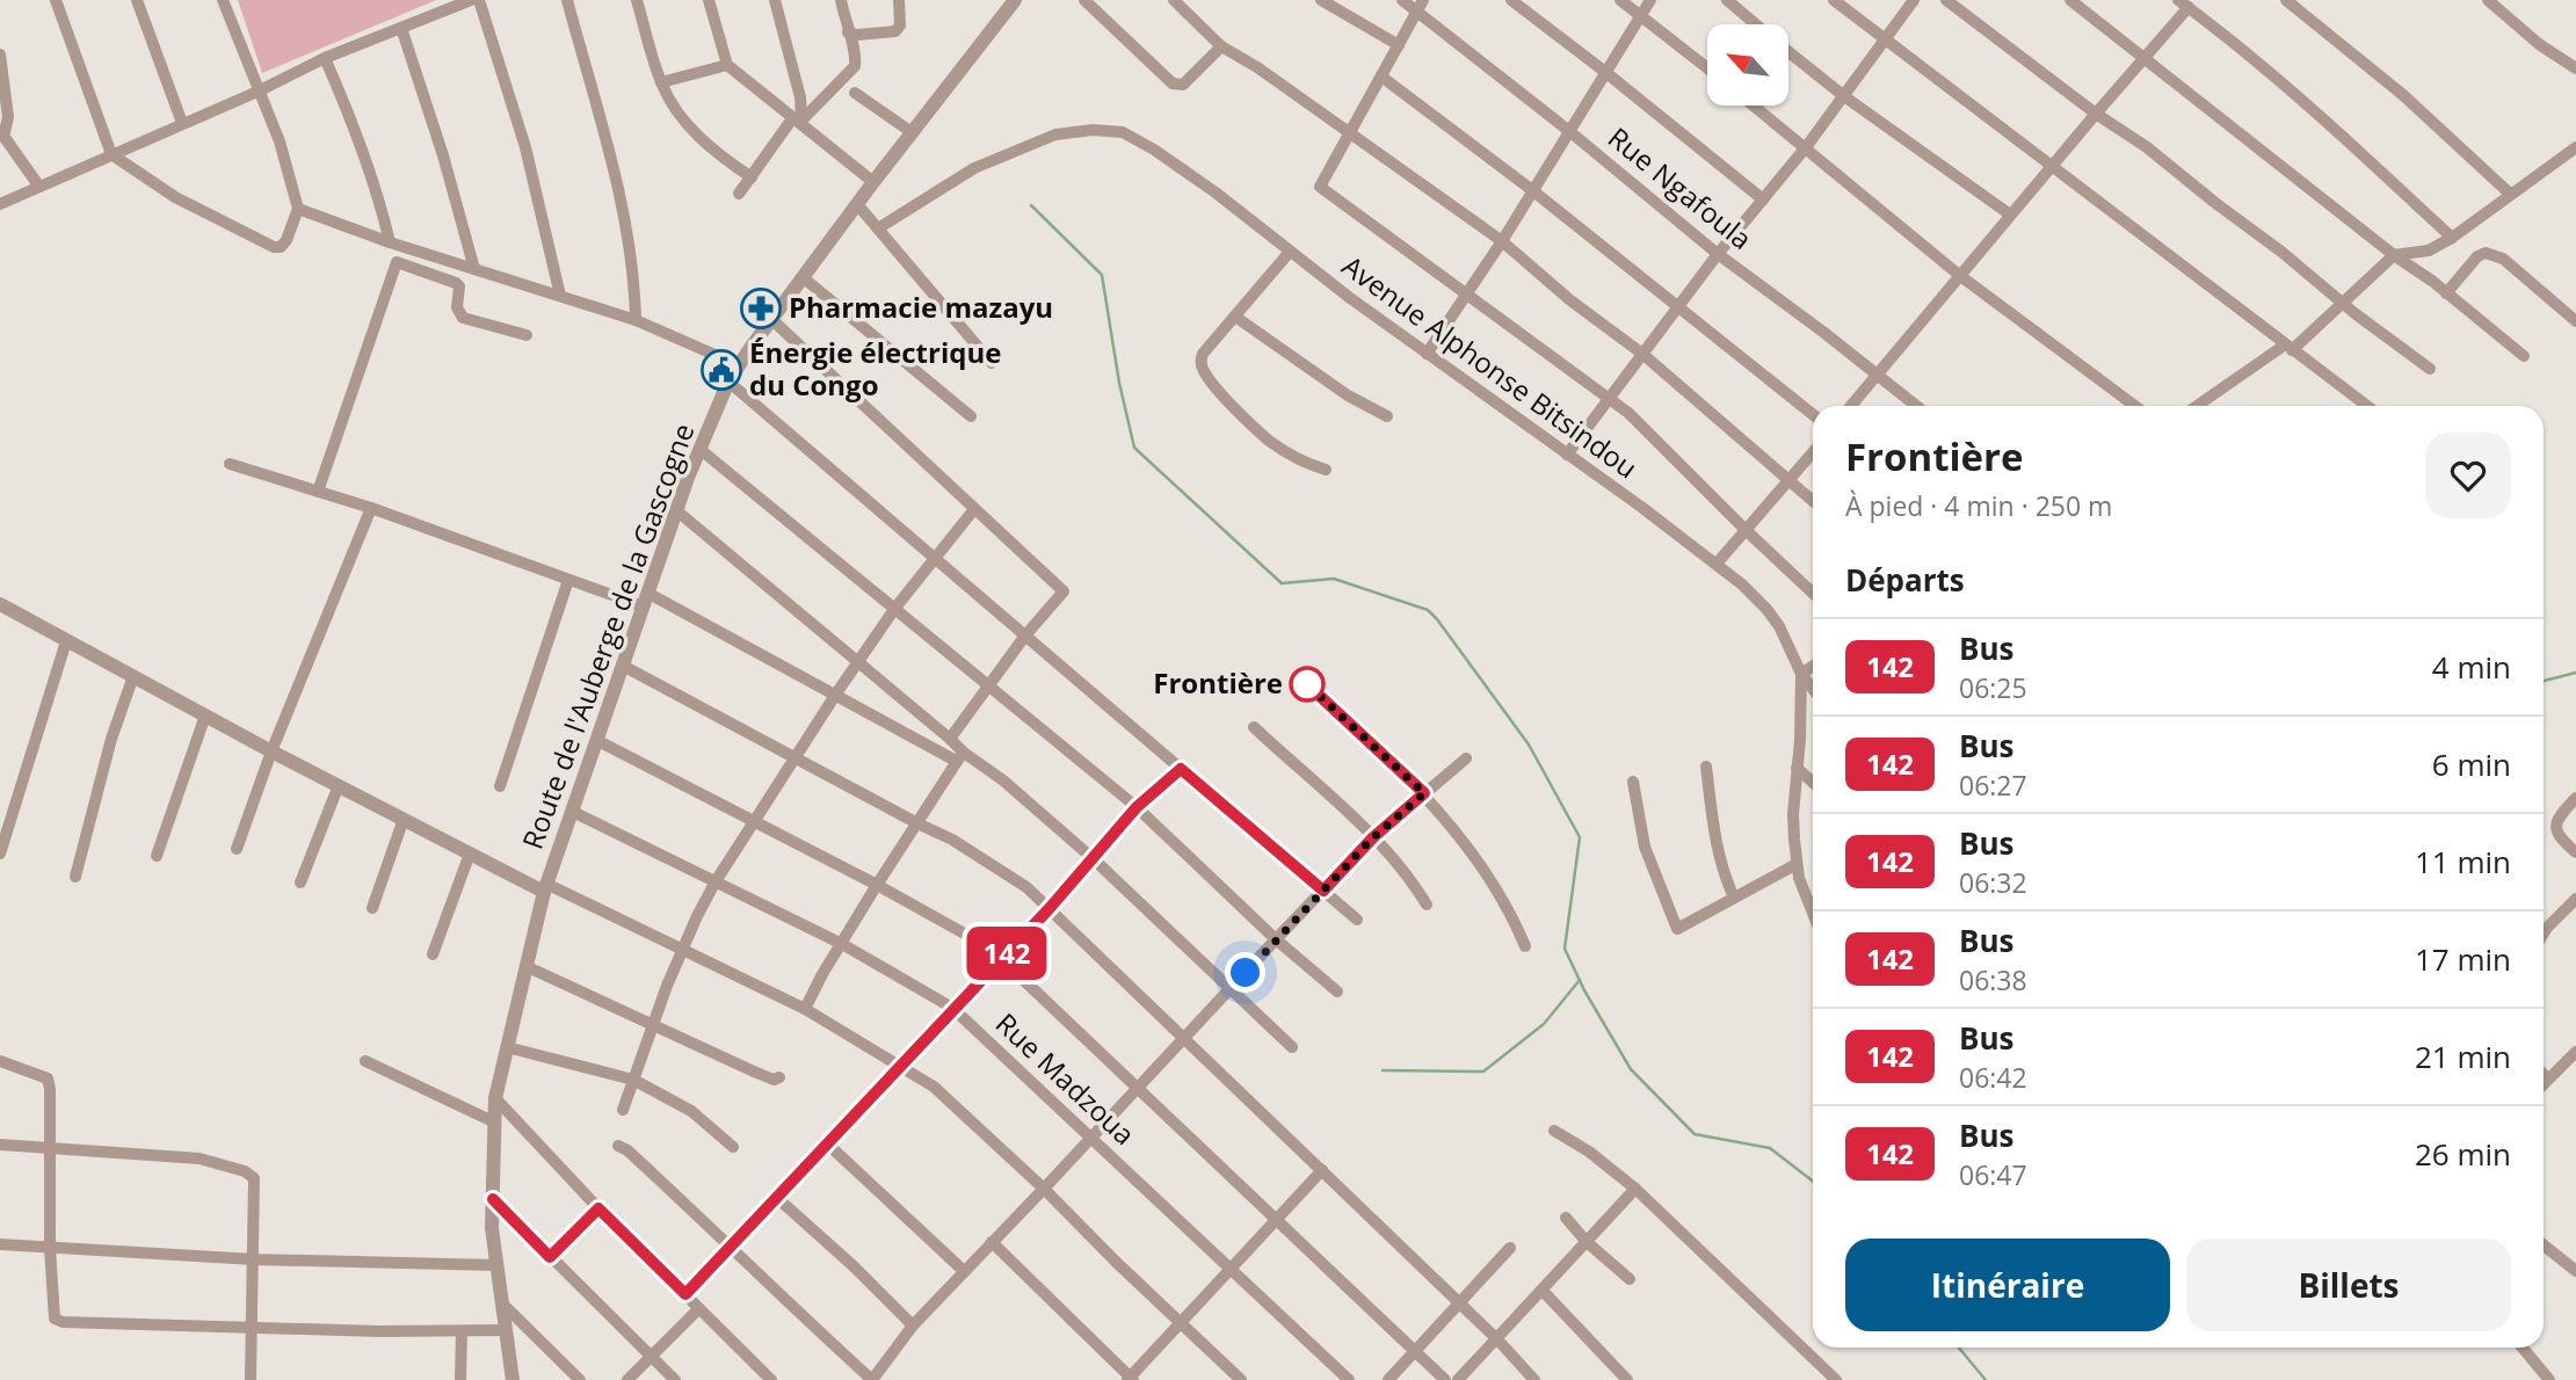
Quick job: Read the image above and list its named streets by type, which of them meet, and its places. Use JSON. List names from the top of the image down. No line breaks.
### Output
{"streets":{"street":["Rue Ngafoula","Avenue Alphonse Bitsindou","Route de l'Auberge de la Gascogne","Rue Madzoua"]},"crossings":[["Route de l'Auberge de la Gascogne","Rue Madzoua"]],"places":{"pharmacy":["Pharmacie mazayu"],"public building":["Énergie électrique du Congo"],"other":["Frontière"]},"lines":["bus line 142"],"north":"top left","page":{"on_map":"142","heading":[["Frontière","À pied · 4 min · 250 m"],"Départs"],"list":[{"mark":"142","name":"Bus","note":"06:25","value":"4 min"},{"mark":"142","name":"Bus","note":"06:27","value":"6 min"},{"mark":"142","name":"Bus","note":"06:32","value":"11 min"},{"mark":"142","name":"Bus","note":"06:38","value":"17 min"},{"mark":"142","name":"Bus","note":"06:42","value":"21 min"},{"mark":"142","name":"Bus","note":"06:47","value":"26 min"}],"buttons":["Itinéraire","Billets"]}}
